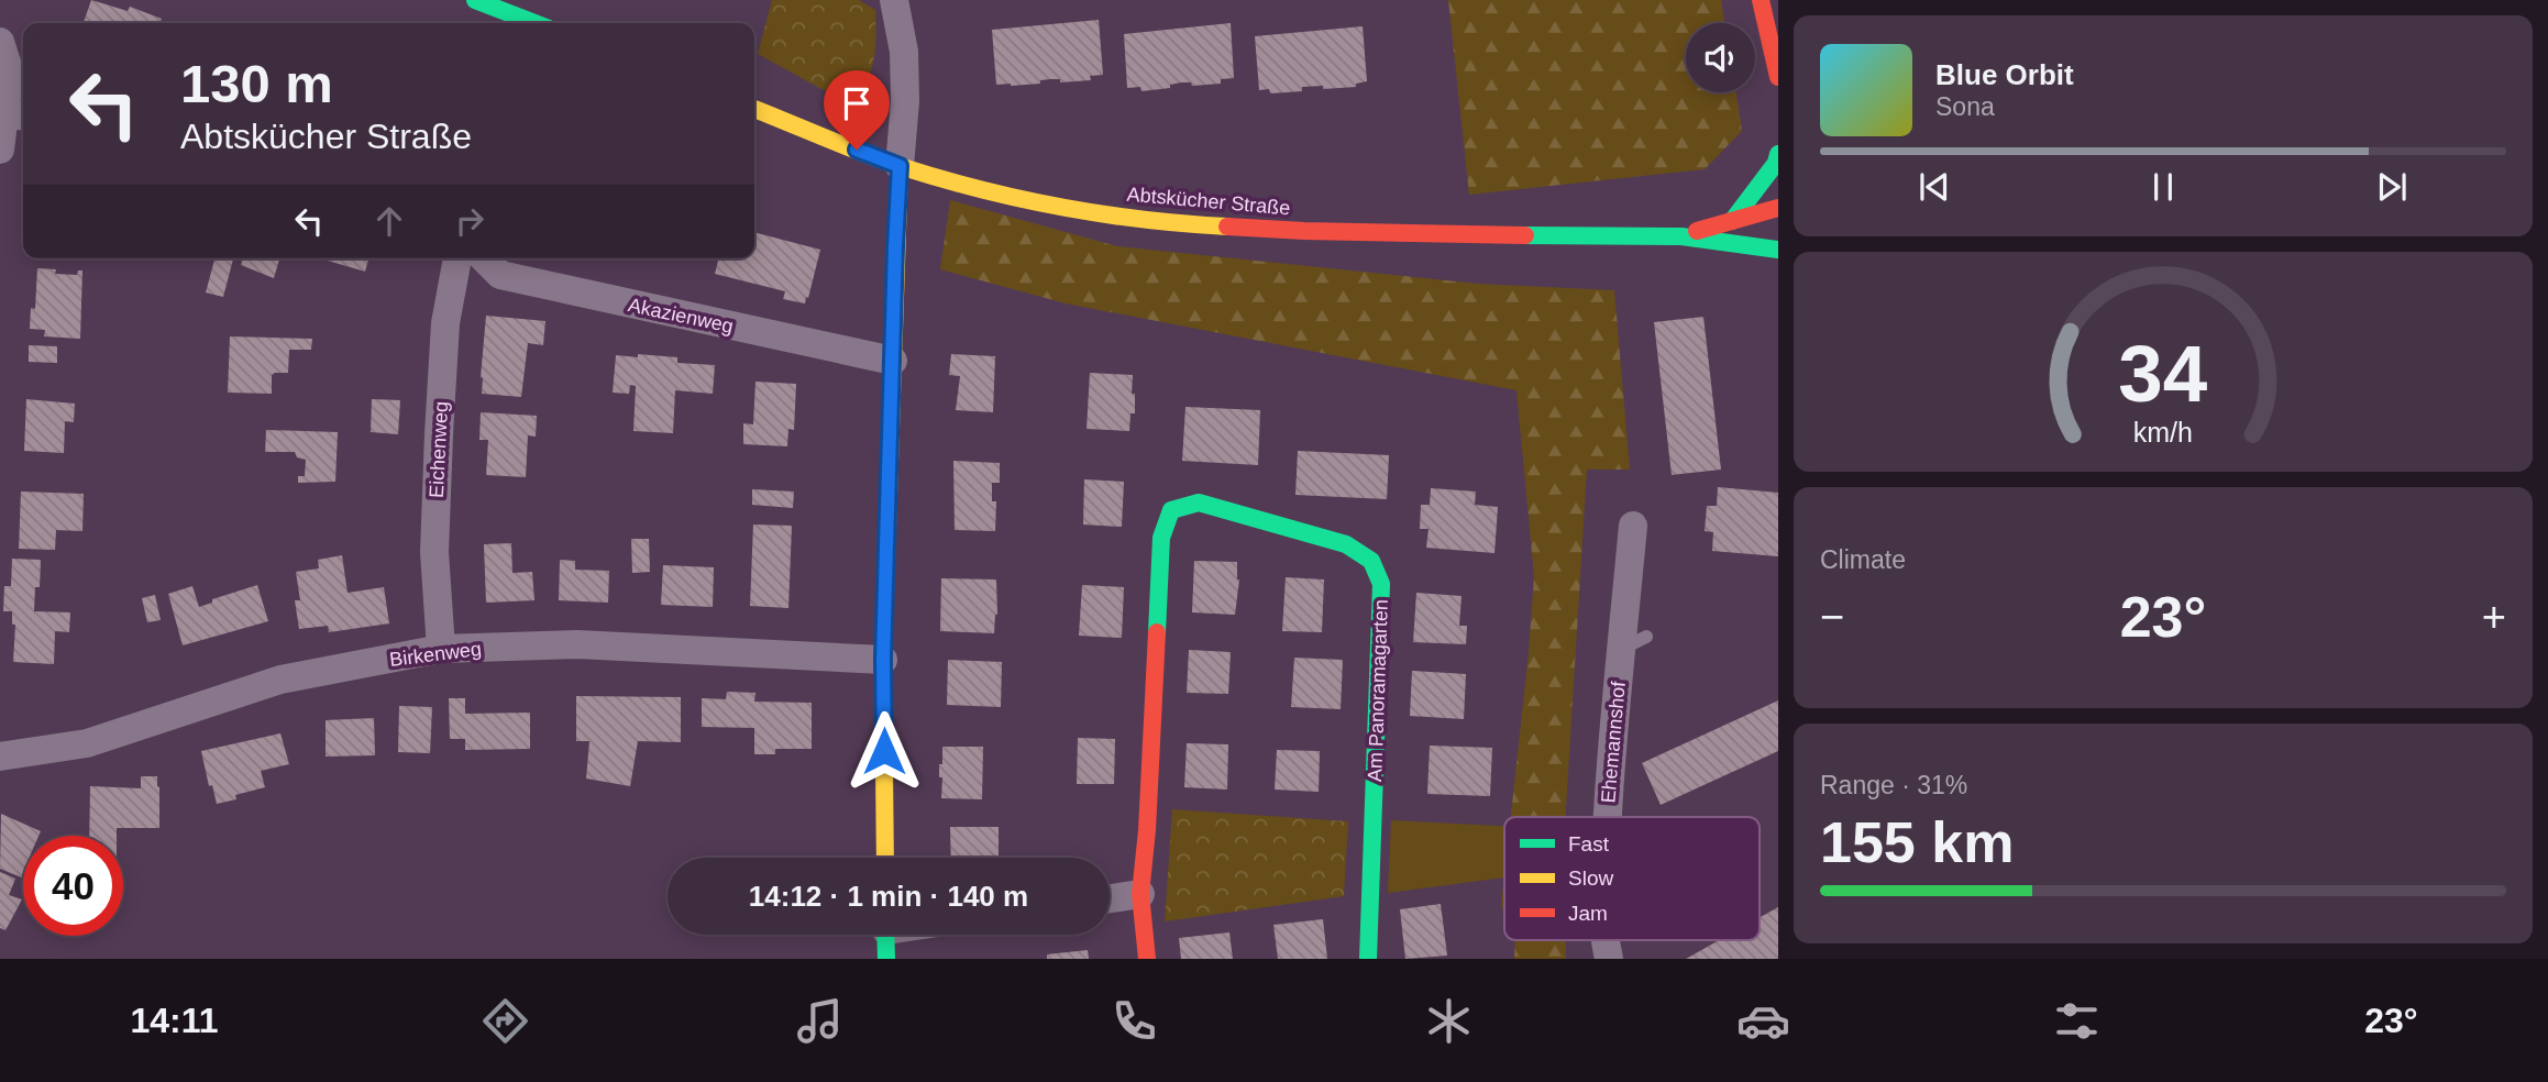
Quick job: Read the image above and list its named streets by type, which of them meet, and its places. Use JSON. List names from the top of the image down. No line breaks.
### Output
{"streets":{"street":["Abtskücher Straße","Akazienweg","Eichenweg","Birkenweg","Am Panoramagarten","Ehemannshof"]},"crossings":[["Eichenweg","Birkenweg"]],"legend":["Fast","Slow","Jam"],"page":{"turn":["130 m","Abtskücher Straße"],"song":["Blue Orbit","Sona"],"tile":["Climate",["Range · 31%","155 km"]],"heat":["−","23°","+"],"limit":"40","trip":"14:12 · 1 min · 140 m","tabs":["14:11","23°"],"gauge":["34","km/h"]}}
